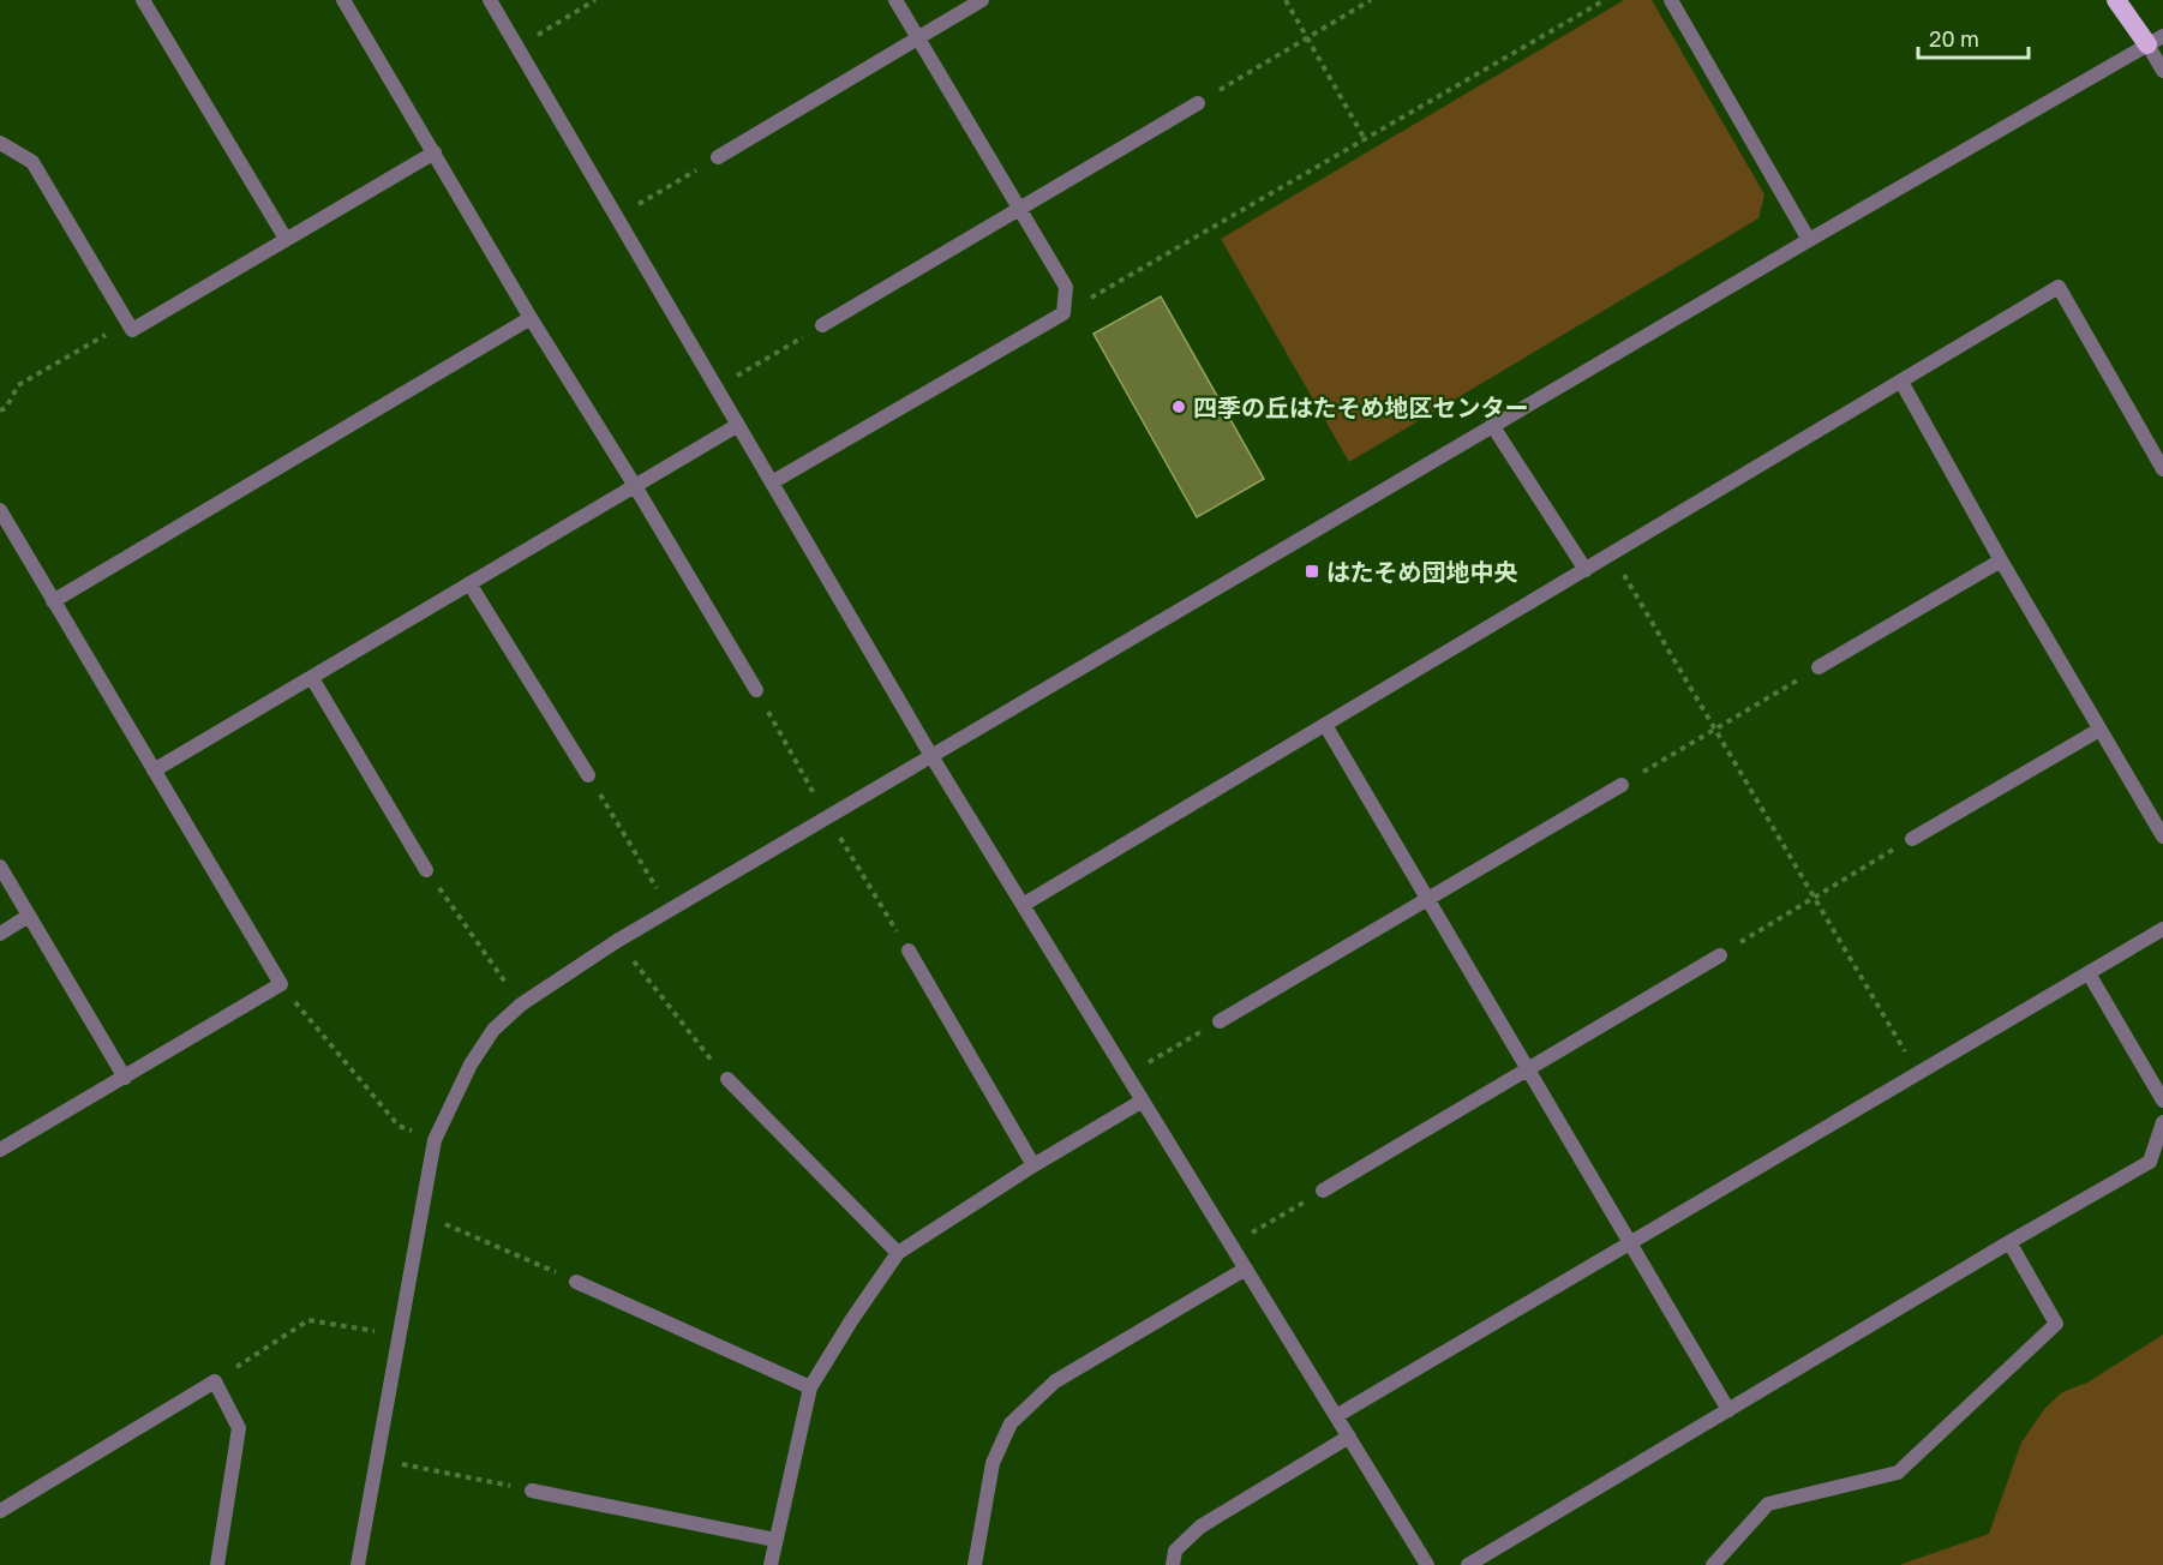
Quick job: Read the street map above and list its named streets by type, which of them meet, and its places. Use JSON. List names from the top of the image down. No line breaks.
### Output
{"places":{"other":["四季の丘はたそめ地区センター"],"transit":["はたそめ団地中央"]},"scale_bar":"20 m"}
